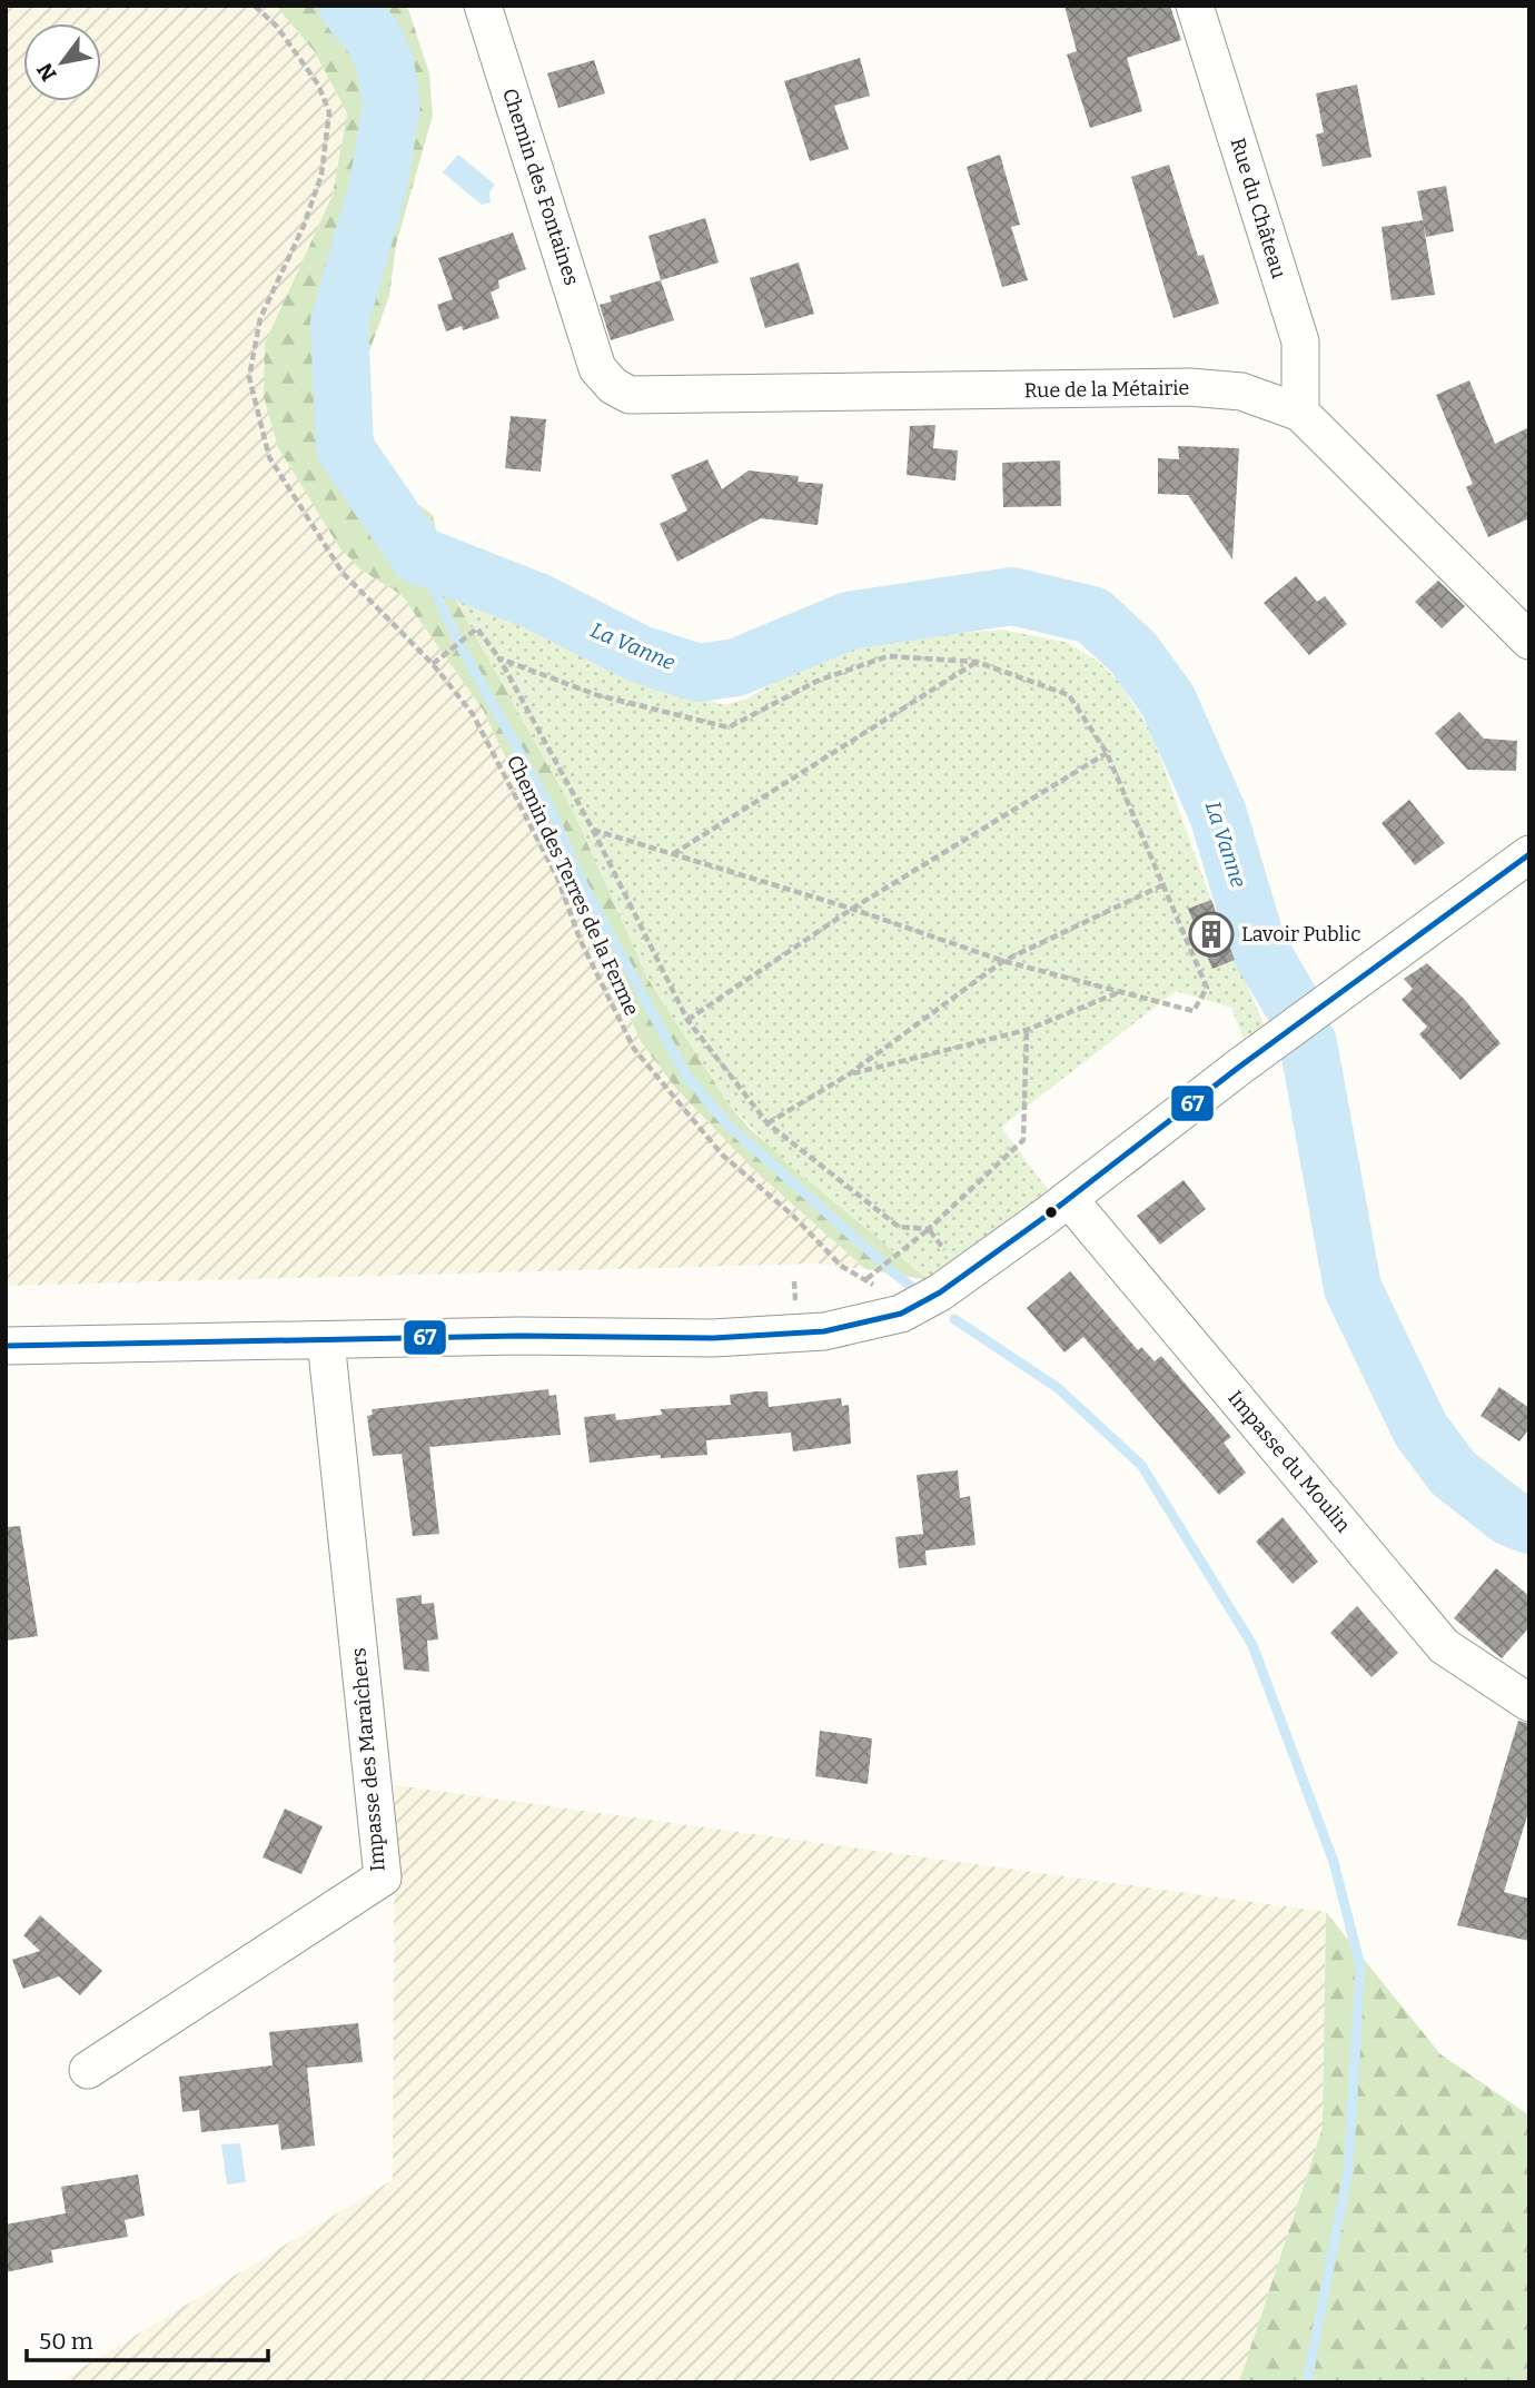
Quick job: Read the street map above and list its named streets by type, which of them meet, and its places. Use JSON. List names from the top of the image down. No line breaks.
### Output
{"streets":{"street":["Chemin des Fontaines","Rue du Château","Rue de la Métairie","Impasse du Moulin","Impasse des Maraîchers"],"path":["Chemin des Terres de la Ferme"]},"crossings":[["Chemin des Fontaines","Rue de la Métairie"],["Rue du Château","Rue de la Métairie"]],"water":["La Vanne"],"places":{"building":["Lavoir Public"]},"lines":["transit line 67"],"scale_bar":"50 m","north":"bottom left"}
